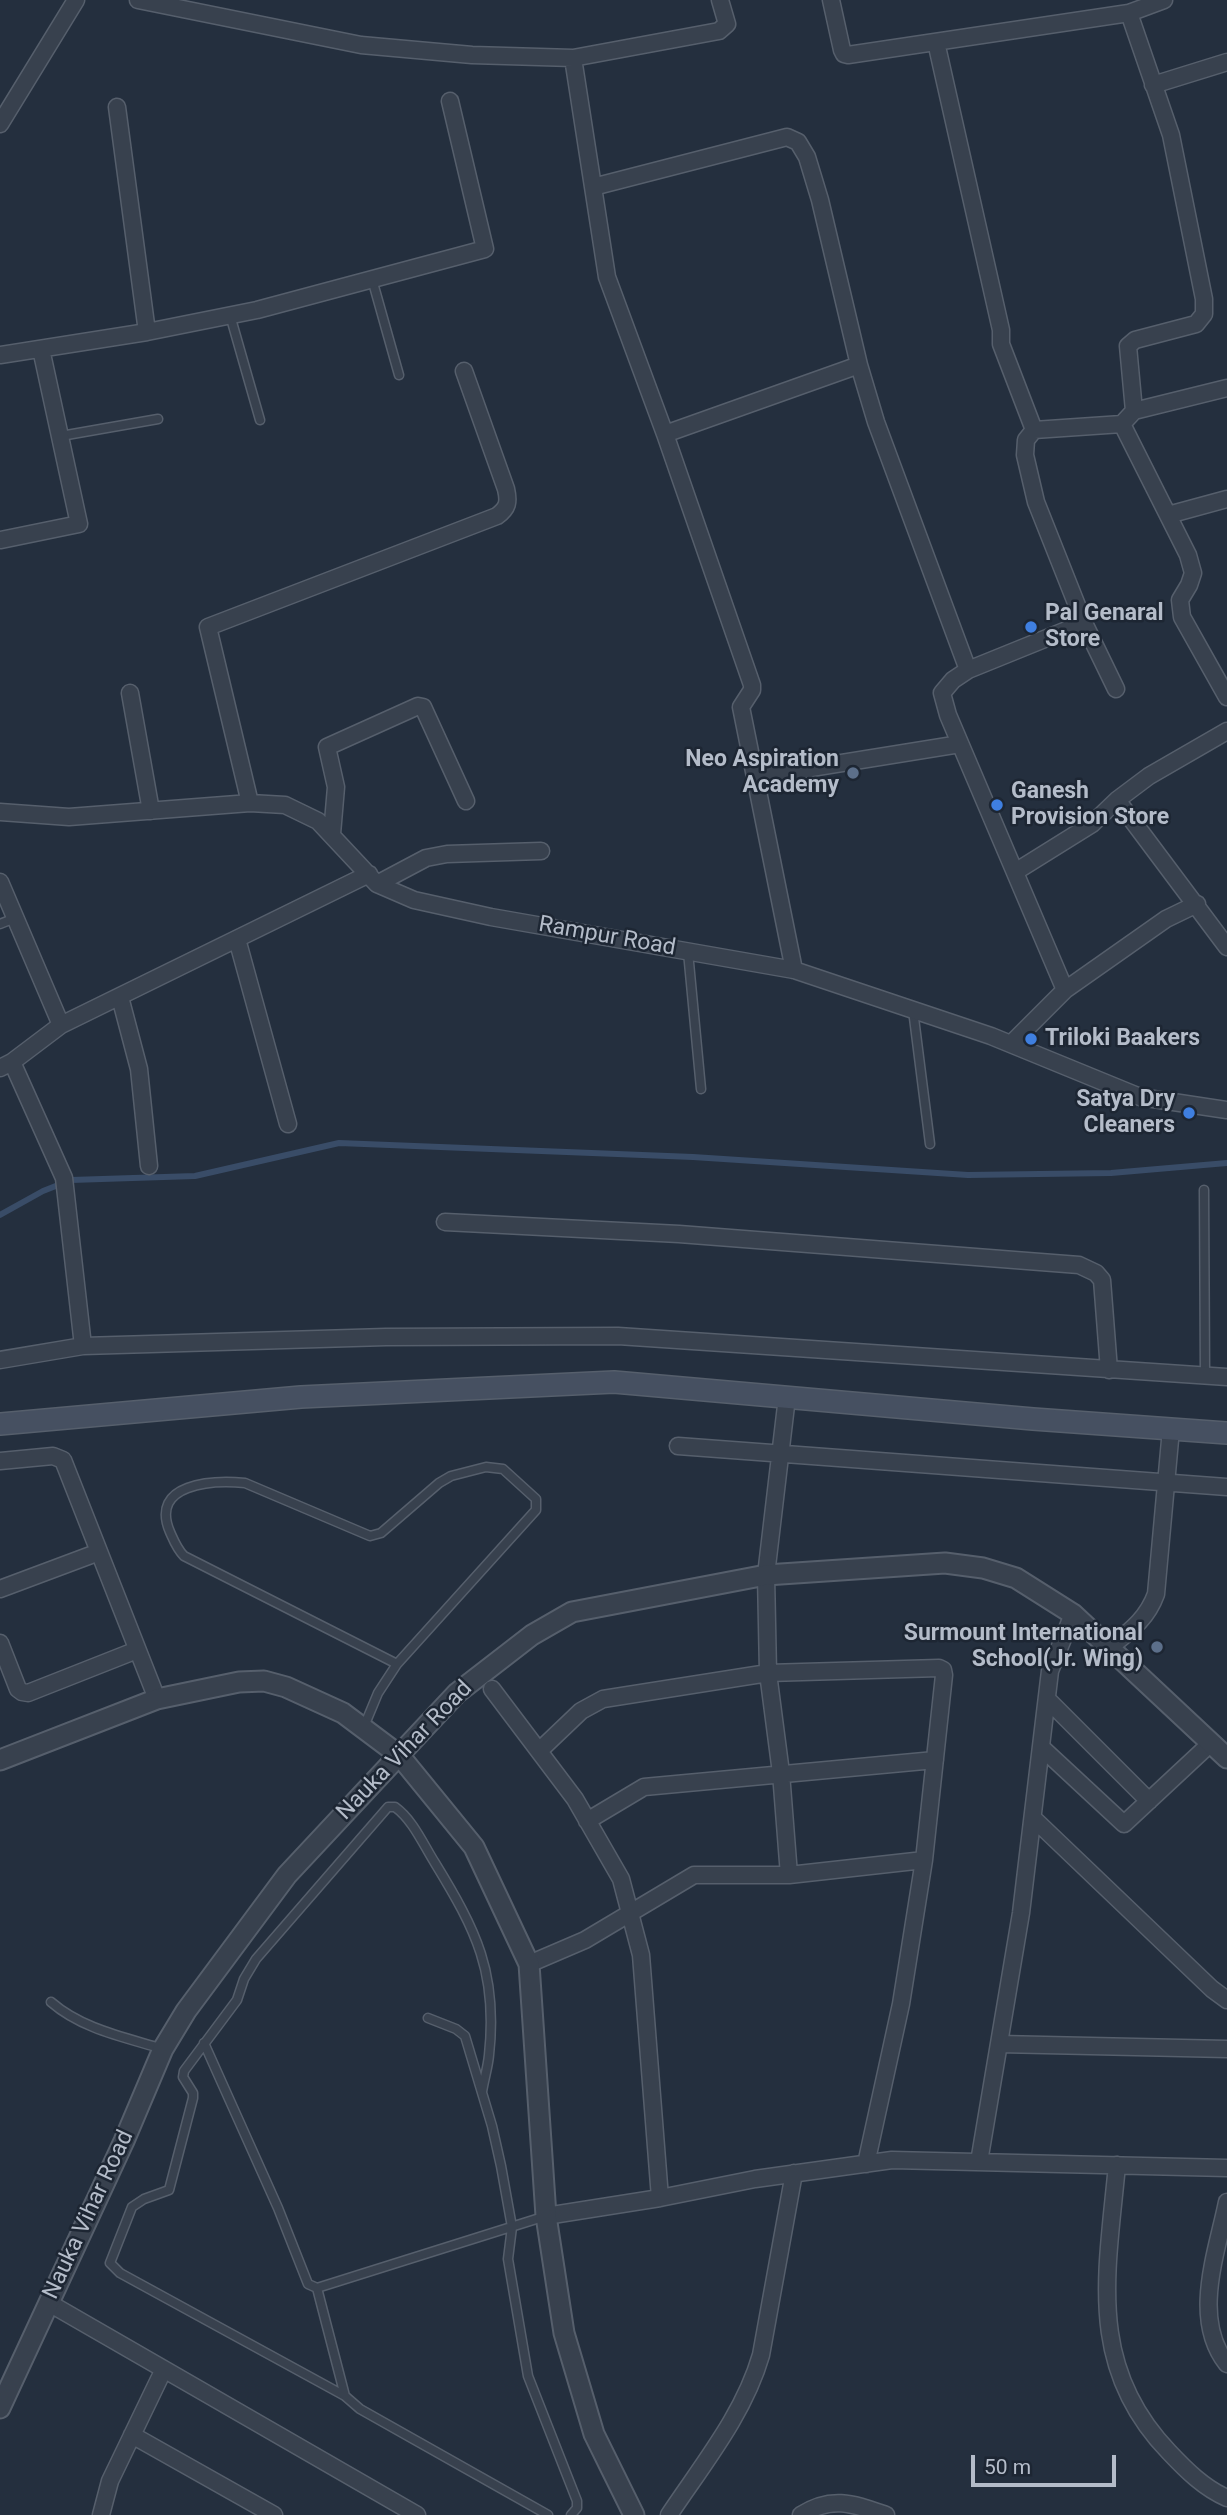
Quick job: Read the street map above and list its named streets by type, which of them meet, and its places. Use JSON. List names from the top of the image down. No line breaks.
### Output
{"streets":{"street":["Rampur Road","Nauka Vihar Road"]},"places":["Pal Genaral Store","Neo Aspiration Academy","Ganesh Provision Store","Triloki Baakers","Satya Dry Cleaners","Surmount International School(Jr. Wing)"],"scale_bar":"50 m"}
